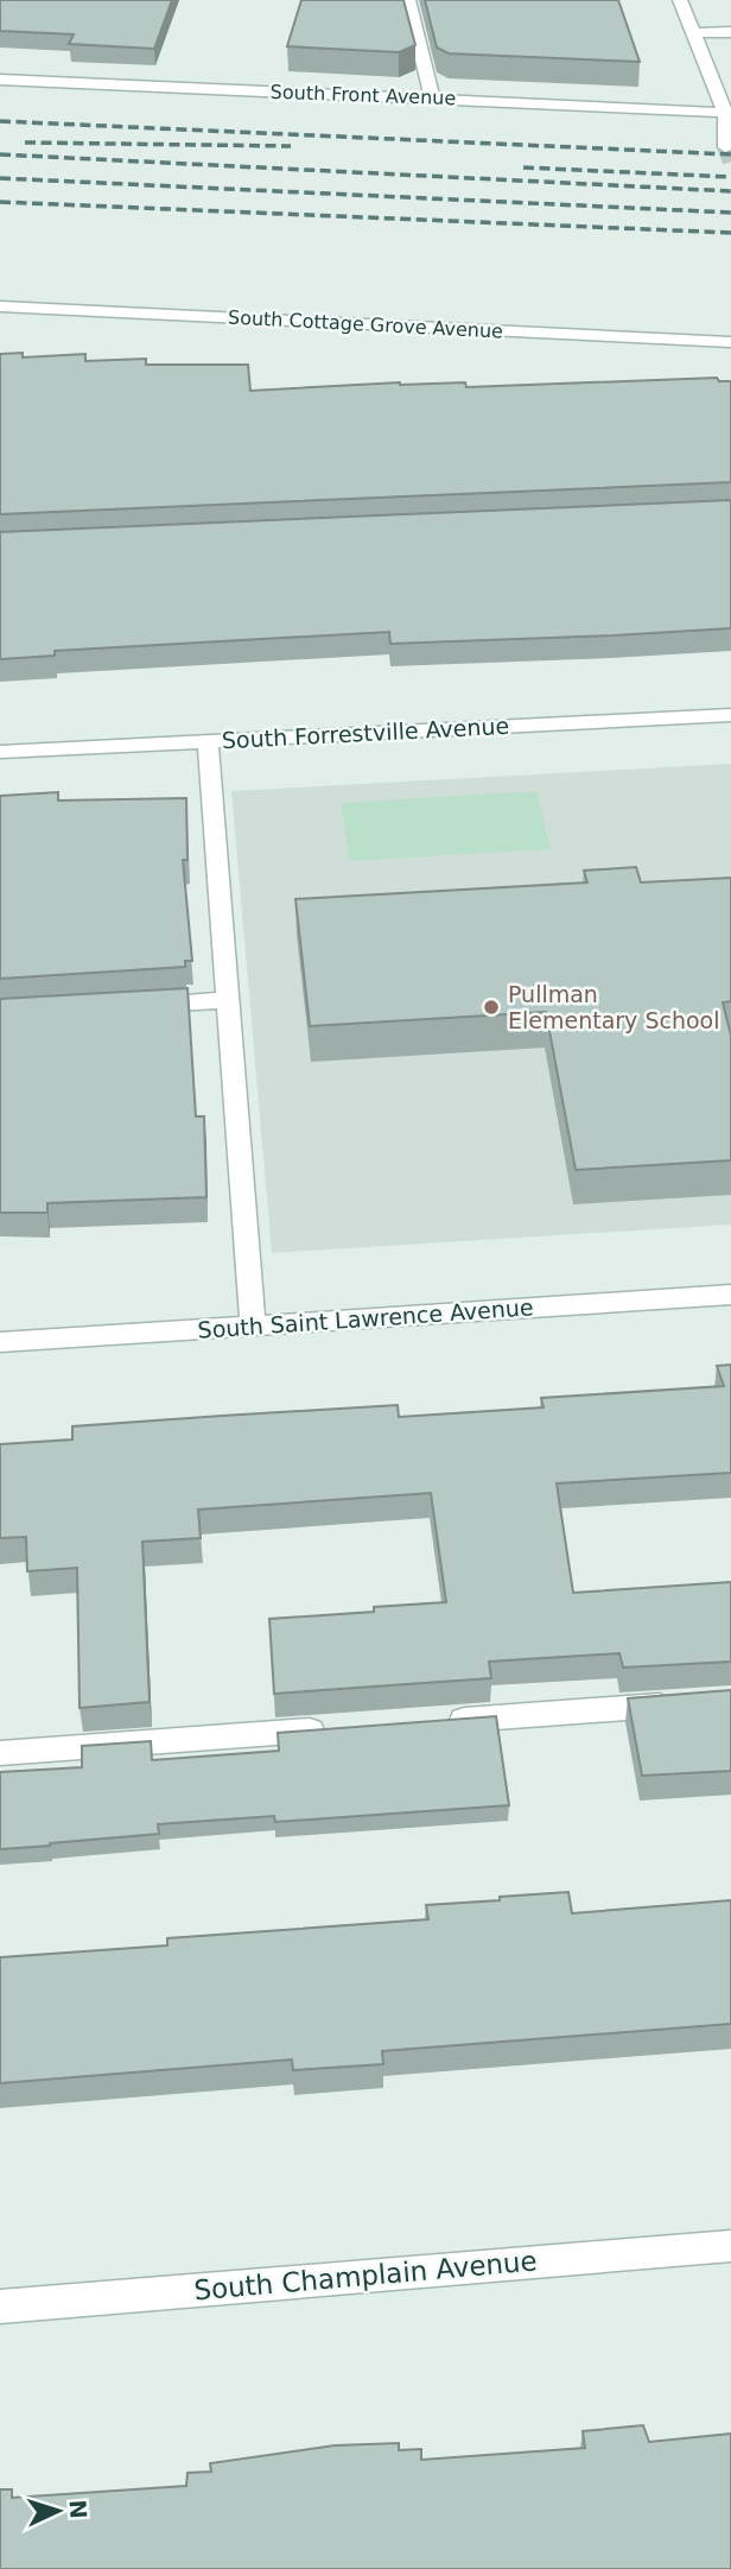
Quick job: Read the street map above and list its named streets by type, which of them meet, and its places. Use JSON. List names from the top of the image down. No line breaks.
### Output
{"streets":{"street":["South Front Avenue","South Cottage Grove Avenue","South Forrestville Avenue","South Saint Lawrence Avenue","South Champlain Avenue"]},"places":["Pullman Elementary School"],"north":"right"}
